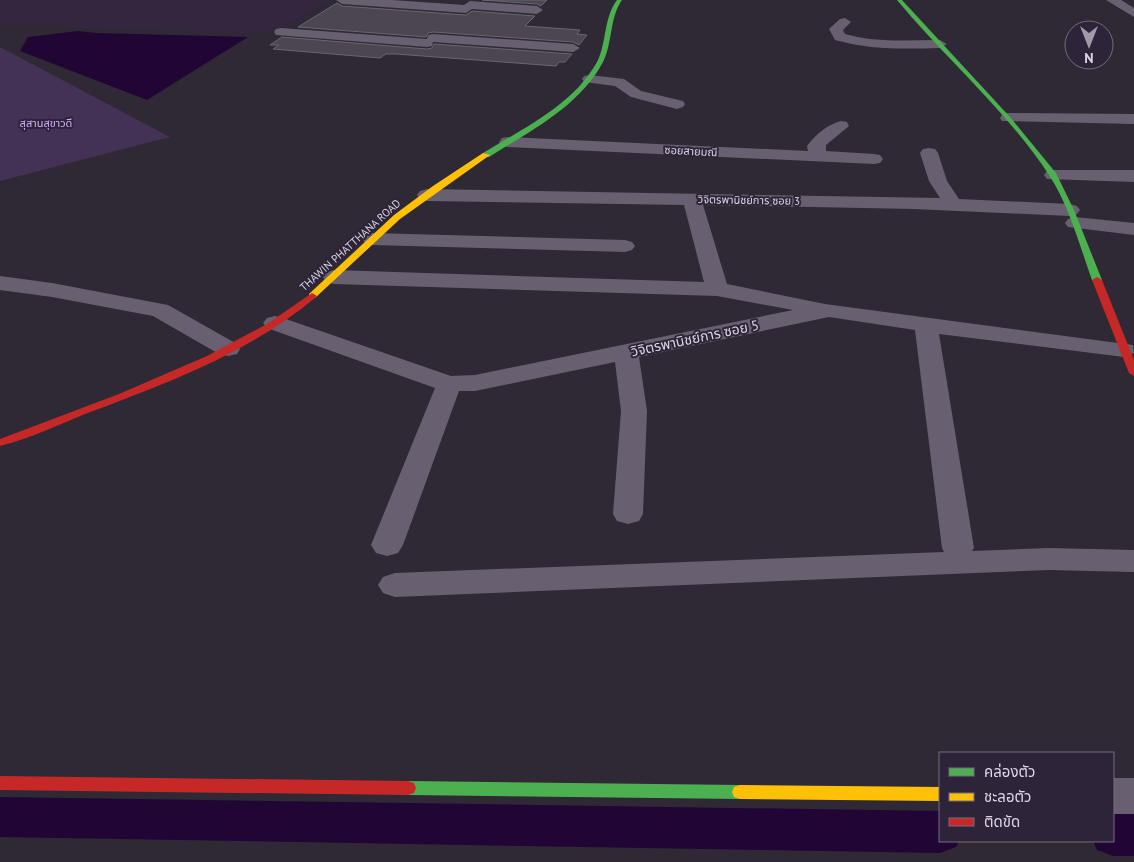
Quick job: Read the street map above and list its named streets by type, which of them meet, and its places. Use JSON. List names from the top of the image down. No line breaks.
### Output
{"streets":{"street":["ซอยสายมณี","วิจิตรพานิชย์การ ซอย 3","THAWIN PHATTHANA ROAD","วิจิตรพานิชย์การ ซอย 5"]},"crossings":[["ซอยสายมณี","THAWIN PHATTHANA ROAD"],["วิจิตรพานิชย์การ ซอย 3","THAWIN PHATTHANA ROAD"],["THAWIN PHATTHANA ROAD","วิจิตรพานิชย์การ ซอย 5"]],"parks":["สุสานสุขาวดี"],"legend":["คล่องตัว","ชะลอตัว","ติดขัด"],"north":"bottom"}
